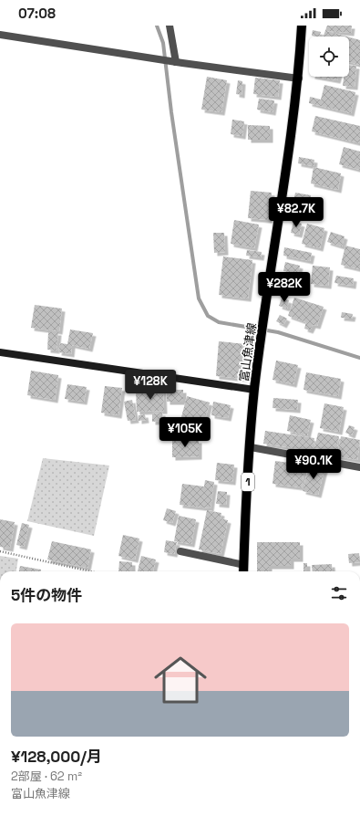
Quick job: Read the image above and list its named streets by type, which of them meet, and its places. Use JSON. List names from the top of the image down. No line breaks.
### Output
{"streets":{"main road":["富山魚津線","1"]},"page":{"status":"07:08","price":["¥82.7K","¥282K","¥128K","¥105K","¥90.1K"],"heading":"5件の物件","list":[{"name":"¥128,000/月","note":"2部屋 · 62 m² · 富山魚津線"}]}}
